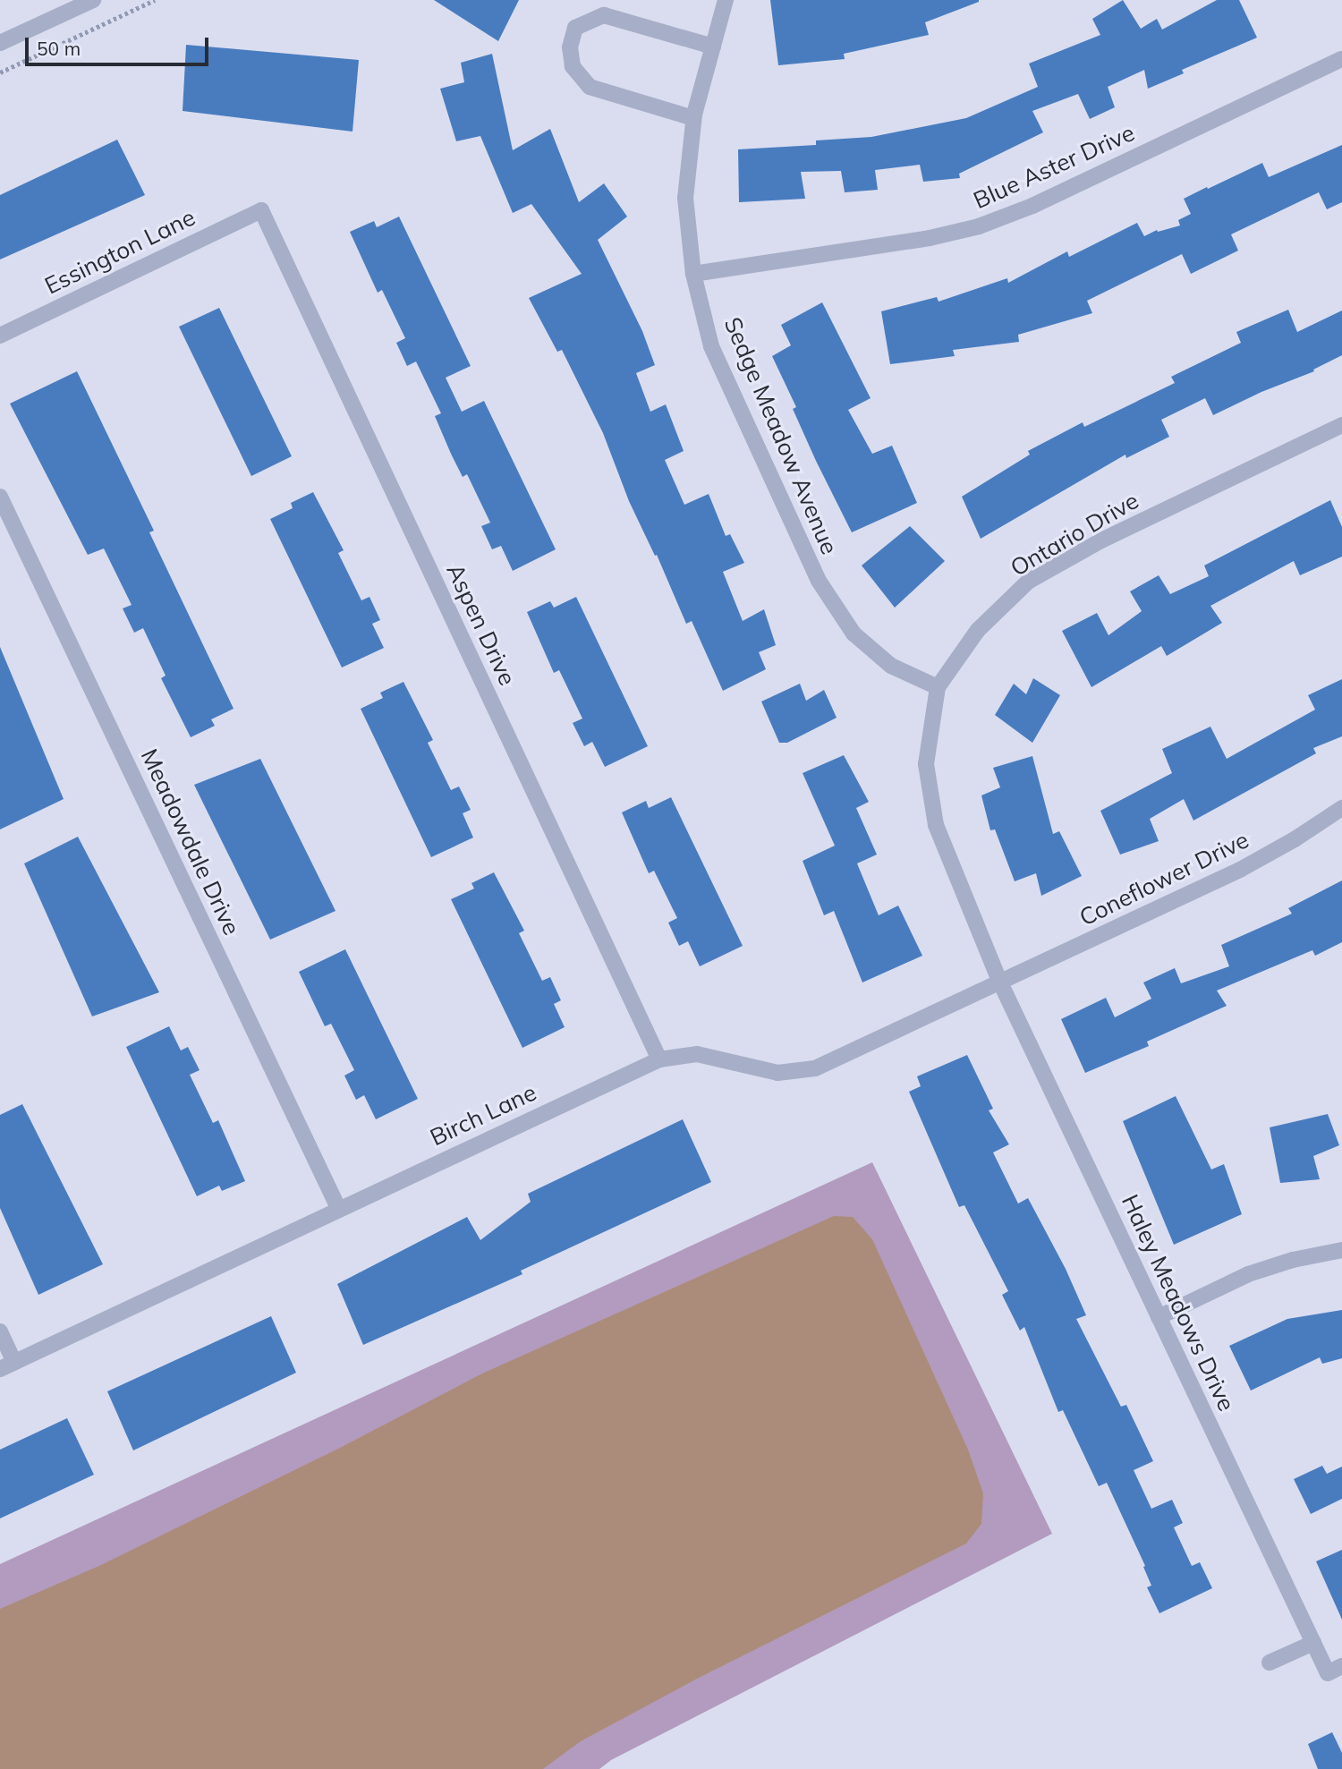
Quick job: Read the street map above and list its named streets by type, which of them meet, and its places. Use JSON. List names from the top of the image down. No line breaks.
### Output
{"streets":{"street":["Blue Aster Drive","Essington Lane","Sedge Meadow Avenue","Ontario Drive","Aspen Drive","Meadowdale Drive","Coneflower Drive","Birch Lane","Haley Meadows Drive"]},"crossings":[["Blue Aster Drive","Sedge Meadow Avenue"],["Essington Lane","Aspen Drive"],["Sedge Meadow Avenue","Ontario Drive"],["Ontario Drive","Coneflower Drive"],["Ontario Drive","Birch Lane"],["Ontario Drive","Haley Meadows Drive"],["Aspen Drive","Birch Lane"],["Meadowdale Drive","Birch Lane"],["Coneflower Drive","Birch Lane"],["Coneflower Drive","Haley Meadows Drive"],["Birch Lane","Haley Meadows Drive"]],"scale_bar":"50 m"}
